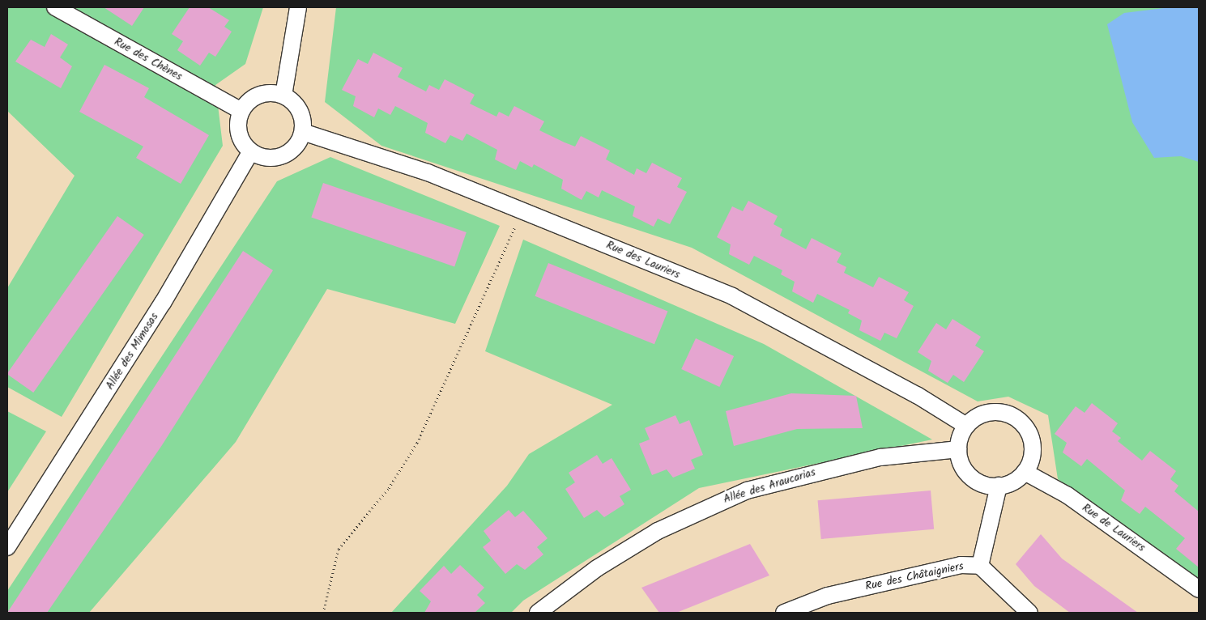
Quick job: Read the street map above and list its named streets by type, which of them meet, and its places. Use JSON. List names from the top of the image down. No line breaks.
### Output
{"streets":{"street":["Rue des Chènes","Rue des Lauriers","Allée des Mimosas","Allée des Araucarias","Rue de Lauriers","Rue des Châtaigniers"]},"crossings":[["Rue des Chènes","Rue des Lauriers"],["Rue des Chènes","Allée des Mimosas"],["Rue des Lauriers","Allée des Mimosas"],["Rue des Lauriers","Allée des Araucarias"],["Rue des Lauriers","Rue de Lauriers"],["Allée des Araucarias","Rue de Lauriers"]]}
